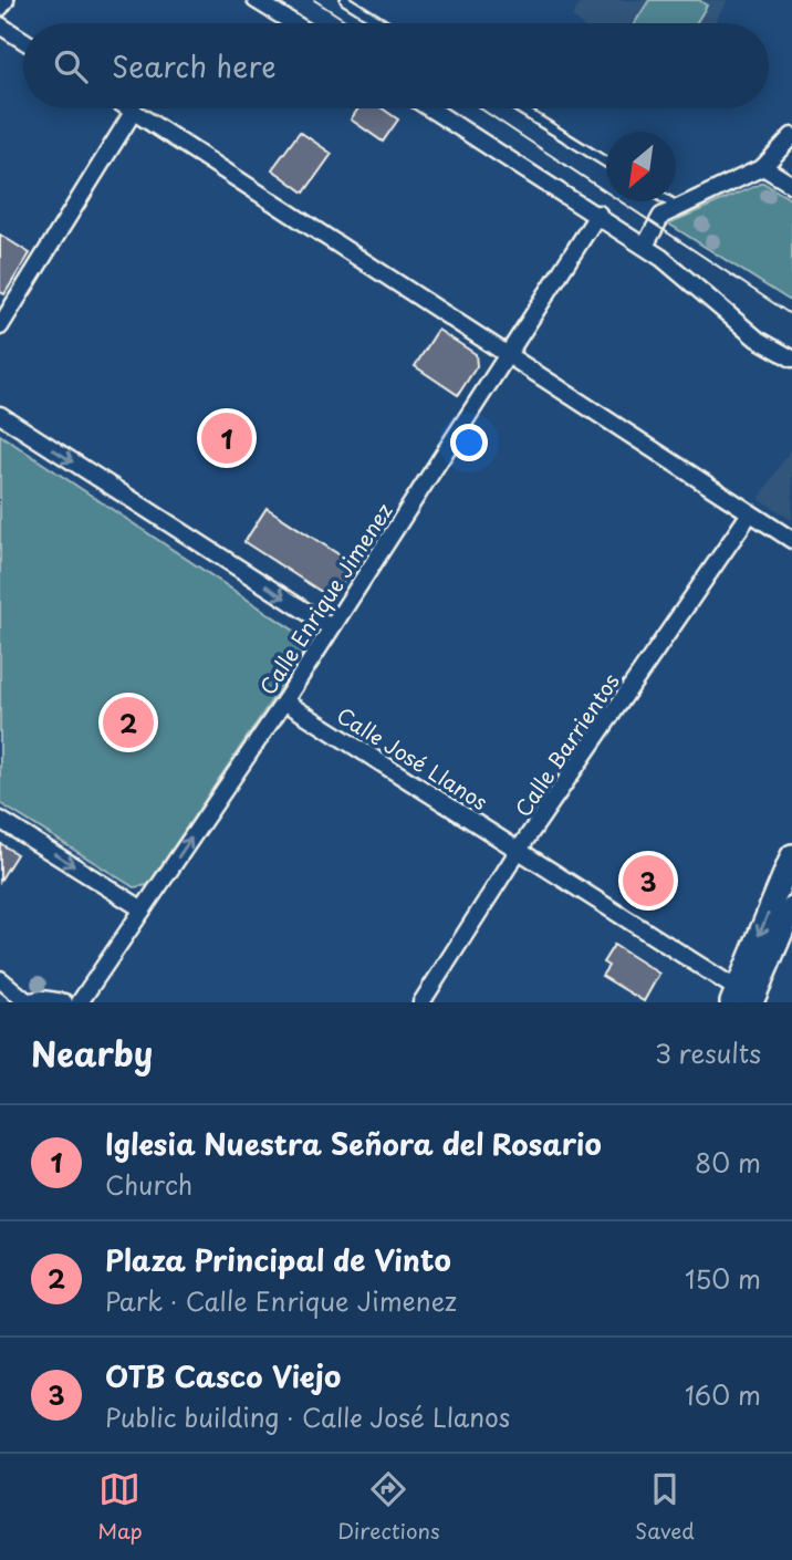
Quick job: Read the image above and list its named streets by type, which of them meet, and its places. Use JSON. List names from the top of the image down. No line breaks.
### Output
{"streets":{"street":["Calle Enrique Jimenez","Calle Barrientos","Calle José Llanos"]},"crossings":[["Calle Enrique Jimenez","Calle José Llanos"],["Calle Barrientos","Calle José Llanos"]],"north":"bottom left","page":{"search":"Search here","pins":["1","2","3"],"heading":["Nearby","3 results"],"list":[{"mark":"1","name":"Iglesia Nuestra Señora del Rosario","note":"Church","value":"80 m"},{"mark":"2","name":"Plaza Principal de Vinto","note":"Park · Calle Enrique Jimenez","value":"150 m"},{"mark":"3","name":"OTB Casco Viejo","note":"Public building · Calle José Llanos","value":"160 m"}],"nav":["Map","Directions","Saved"]}}
